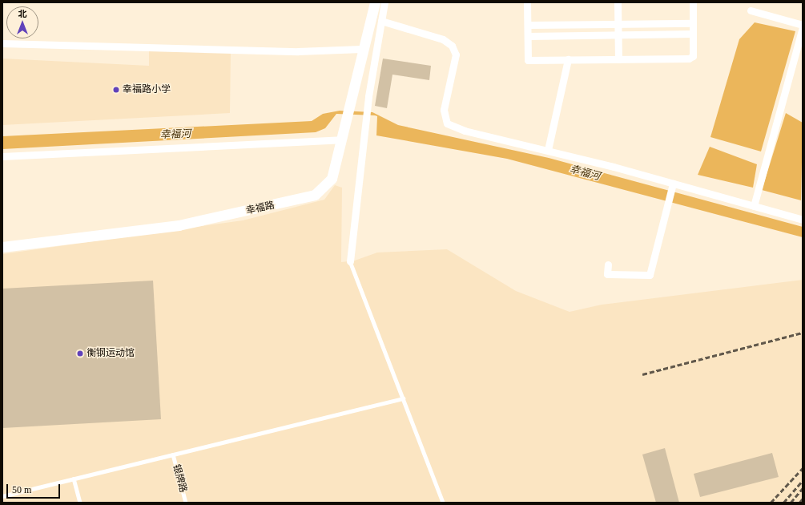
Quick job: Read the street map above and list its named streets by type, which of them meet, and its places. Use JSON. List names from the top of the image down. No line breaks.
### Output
{"streets":{"street":["幸福路"],"lane":["银牌路"]},"water":["幸福河"],"places":["幸福路小学","衡钢运动馆"],"scale_bar":"50 m","north":"top"}
